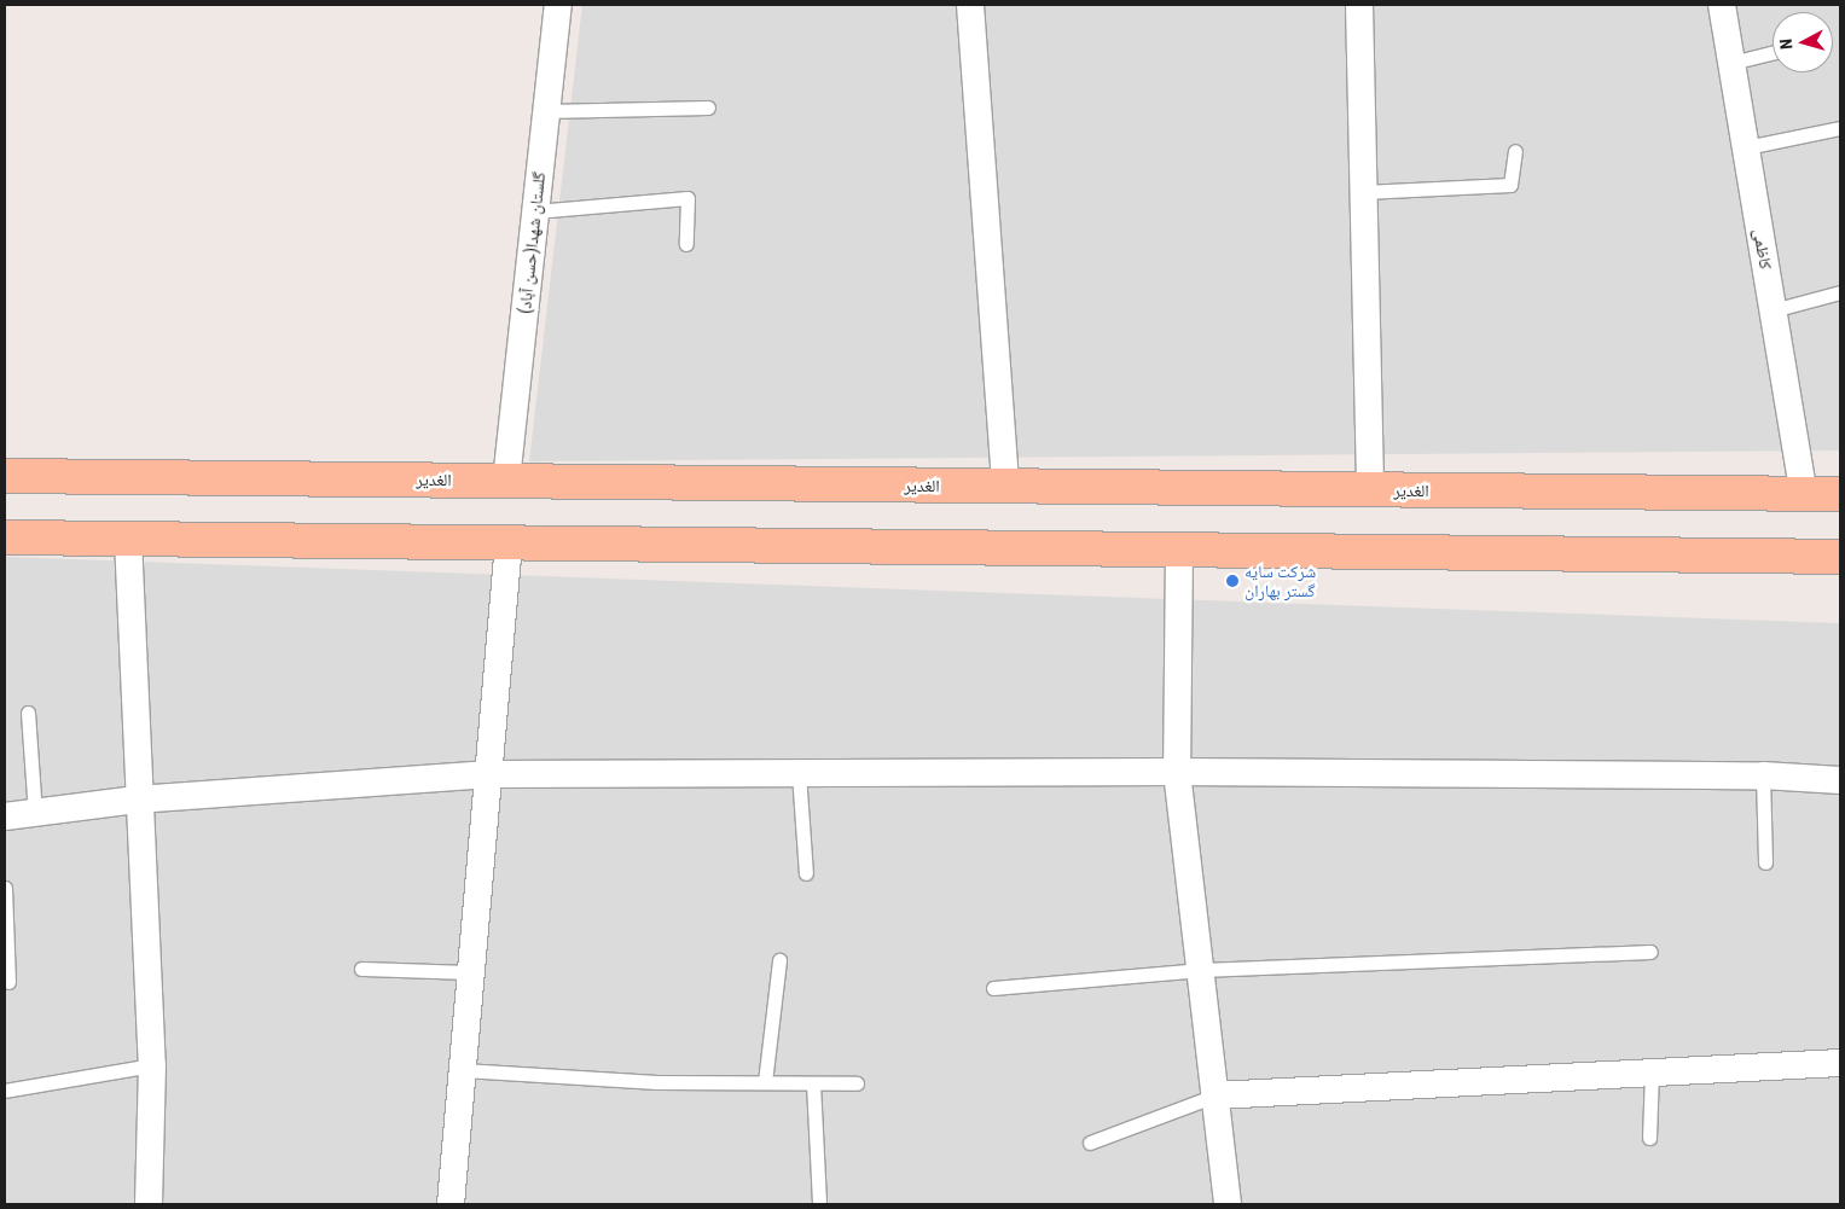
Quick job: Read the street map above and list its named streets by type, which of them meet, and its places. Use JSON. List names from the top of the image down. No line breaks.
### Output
{"streets":{"main road":["الغدیر"],"street":["گلستان شهدا(حسن آباد)","کاظمی"]},"crossings":[["گلستان شهدا(حسن آباد)","الغدیر"],["کاظمی","الغدیر"]],"places":["شرکت سایه گستر بهاران"],"north":"left"}
